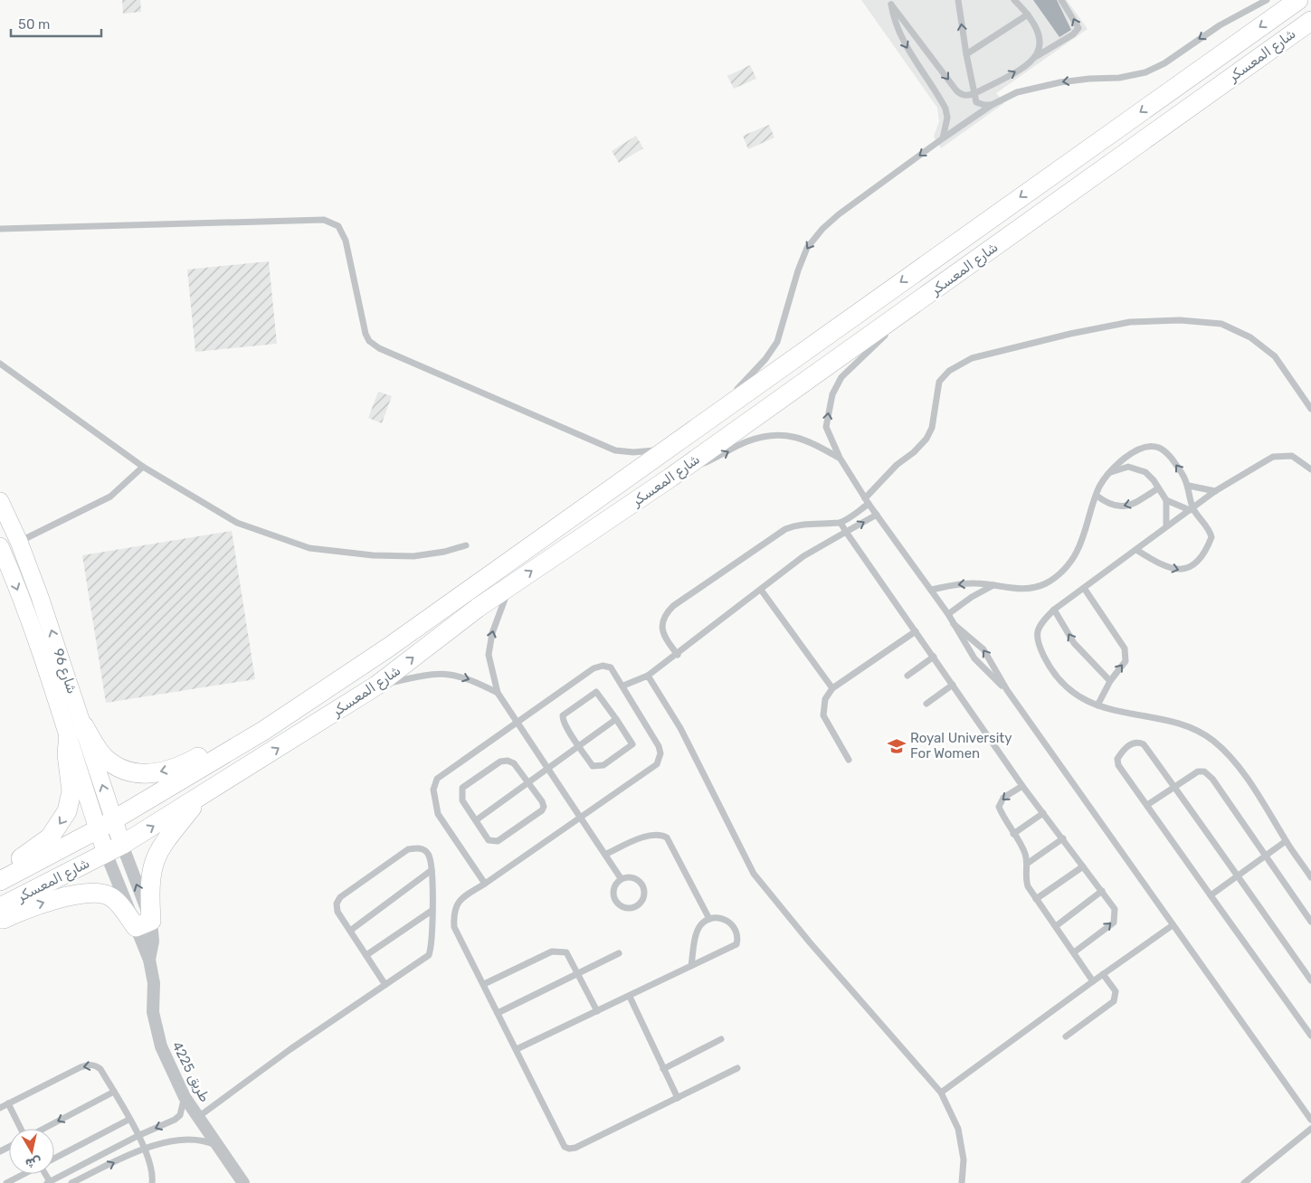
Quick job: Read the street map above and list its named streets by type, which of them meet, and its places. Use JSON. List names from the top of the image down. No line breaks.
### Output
{"streets":{"main road":["شارع المعسكر"],"street":["شارع 96","طريق 4225"]},"crossings":[["شارع المعسكر","شارع 96"],["شارع المعسكر","طريق 4225"],["شارع 96","طريق 4225"]],"places":{"school or university":["Royal University For Women"]},"scale_bar":"50 m","north":"bottom"}
